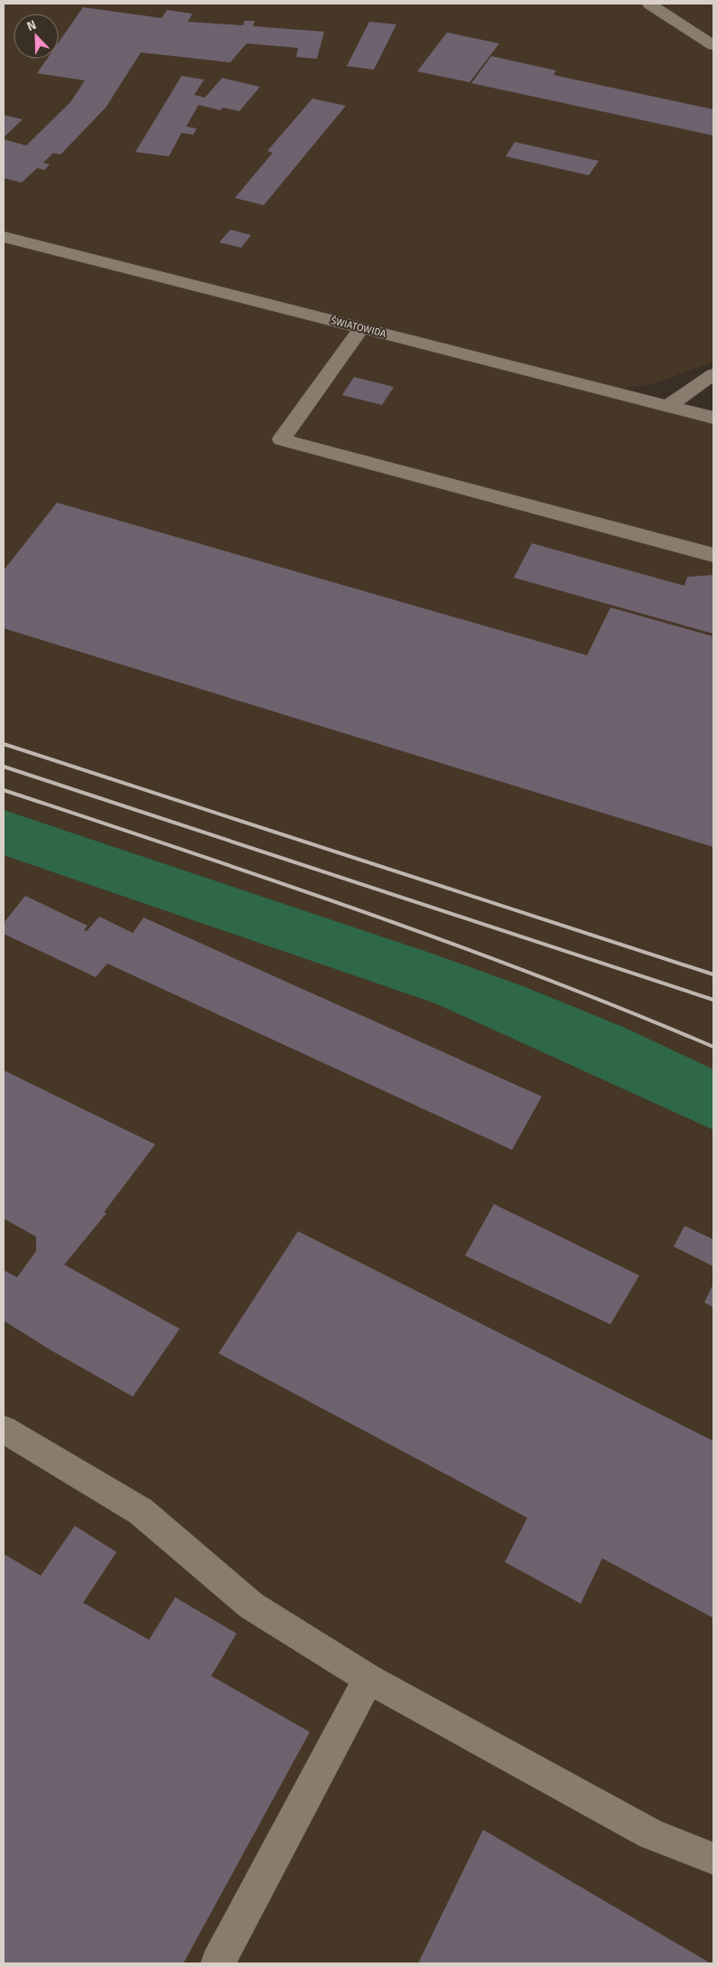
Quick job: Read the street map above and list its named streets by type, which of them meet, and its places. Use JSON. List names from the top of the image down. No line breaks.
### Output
{"streets":{"street":["ŚWIATOWIDA"]},"north":"top left"}
